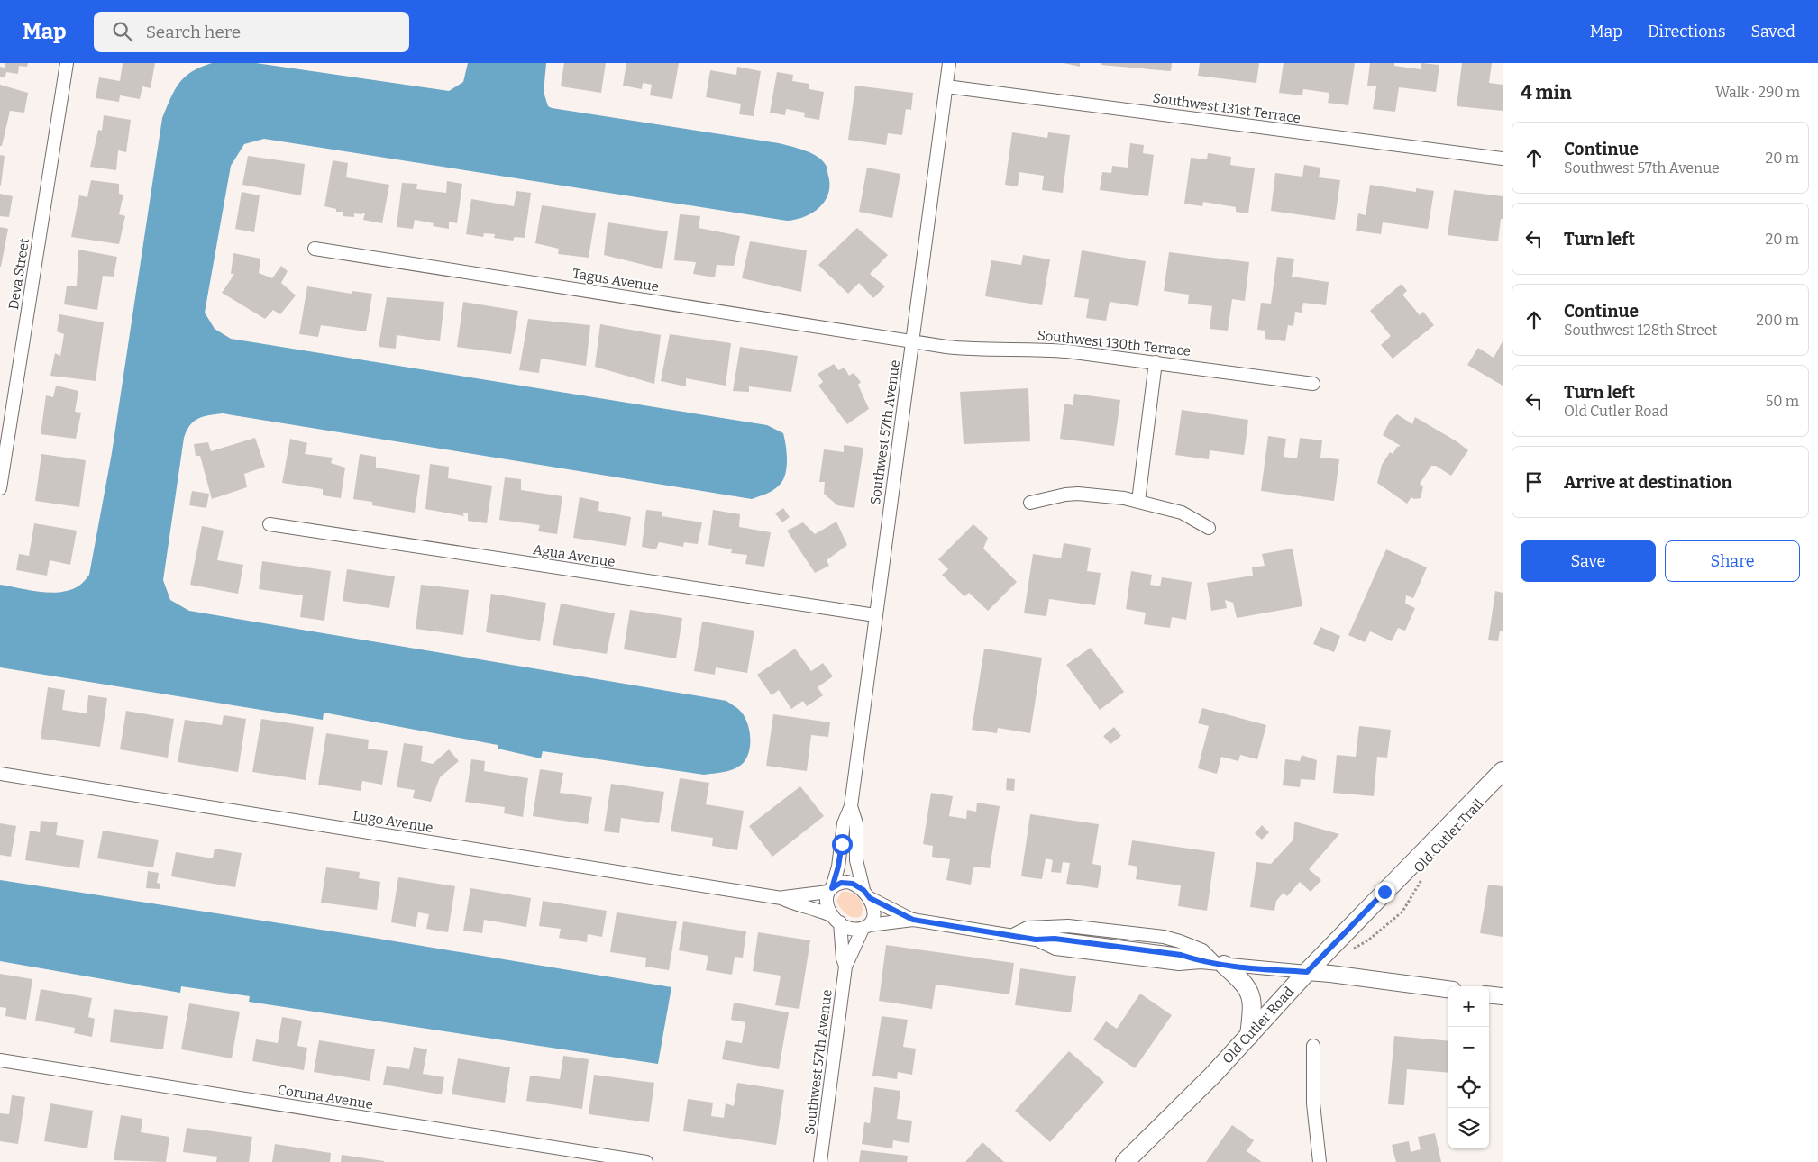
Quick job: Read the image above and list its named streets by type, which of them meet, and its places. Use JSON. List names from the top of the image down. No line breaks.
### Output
{"streets":{"main road":["Old Cutler Road"],"street":["Southwest 131st Terrace","Deva Street","Tagus Avenue","Southwest 130th Terrace","Southwest 57th Avenue","Agua Avenue","Lugo Avenue","Coruna Avenue"],"path":["Old Cutler Trail"]},"crossings":[["Southwest 131st Terrace","Southwest 57th Avenue"],["Tagus Avenue","Southwest 130th Terrace"],["Tagus Avenue","Southwest 57th Avenue"],["Southwest 130th Terrace","Southwest 57th Avenue"],["Southwest 57th Avenue","Agua Avenue"]],"page":{"header":"Map","search":"Search here","nav":["Map","Directions","Saved"],"heading":["4 min","Walk · 290 m"],"list":[["Continue","Southwest 57th Avenue","20 m"],["Turn left","20 m"],["Continue","Southwest 128th Street","200 m"],["Turn left","Old Cutler Road","50 m"],"Arrive at destination"],"buttons":["Save","Share"],"map_buttons":["+","−"]}}
